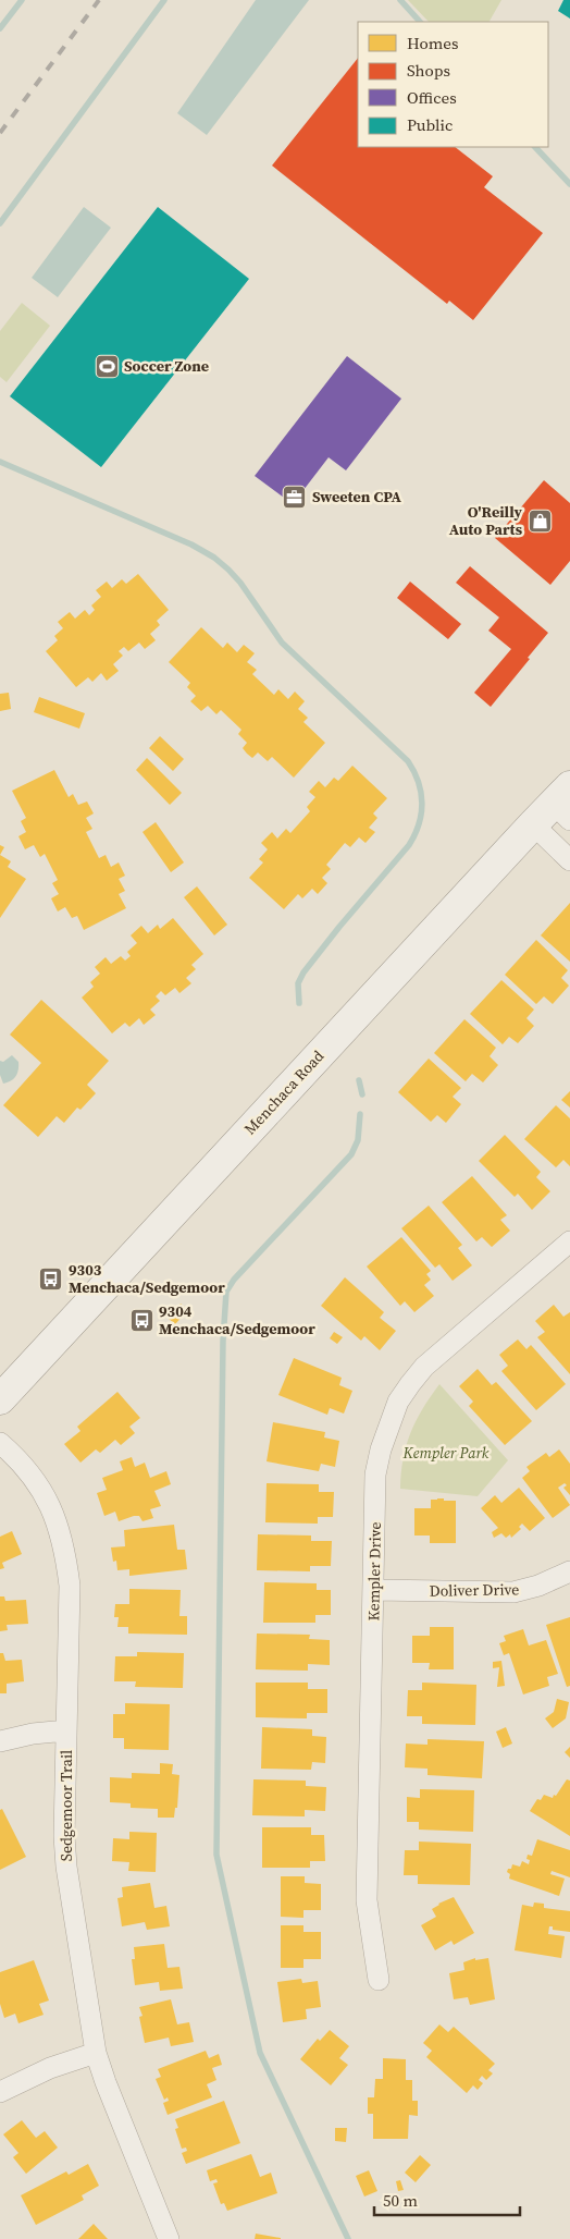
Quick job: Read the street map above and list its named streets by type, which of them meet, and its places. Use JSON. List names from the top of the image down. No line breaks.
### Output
{"streets":{"main road":["Menchaca Road"],"street":["Kempler Drive","Doliver Drive","Sedgemoor Trail"]},"crossings":[["Kempler Drive","Doliver Drive"]],"parks":["Kempler Park"],"places":{"sports":["Soccer Zone"],"office":["Sweeten CPA"],"shop":["O'Reilly Auto Parts"],"bus stop":["9303 Menchaca/Sedgemoor","9304 Menchaca/Sedgemoor"]},"legend":["Homes","Shops","Offices","Public"],"scale_bar":"50 m"}
